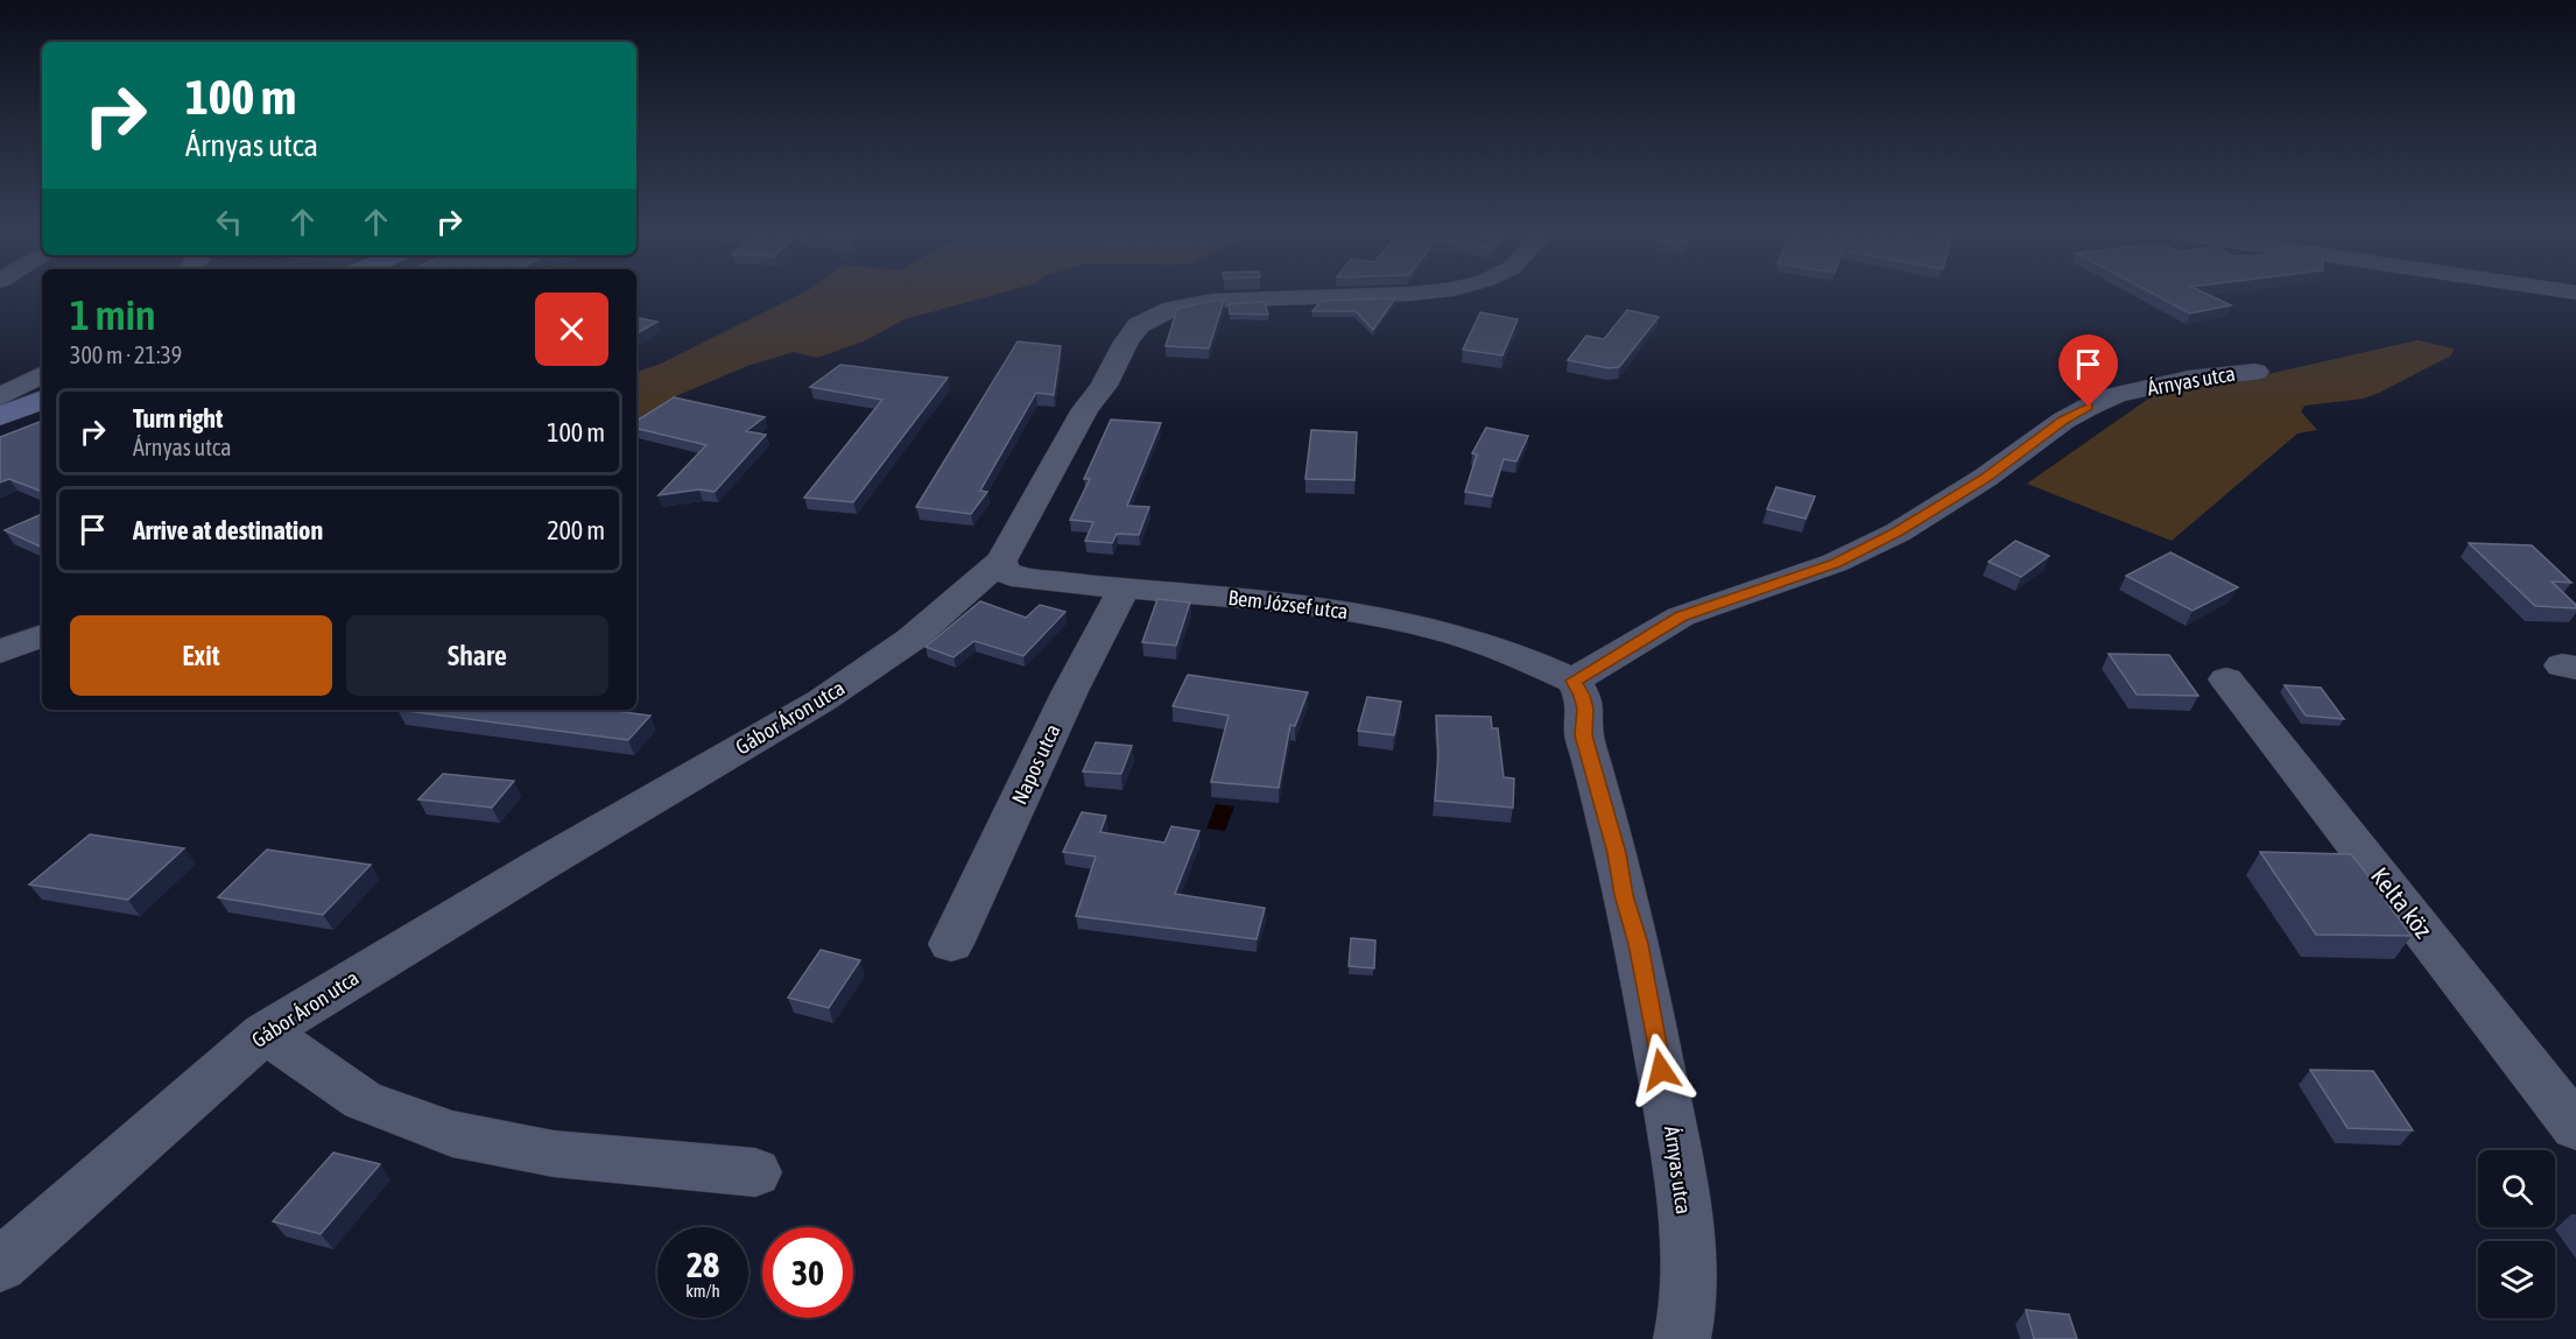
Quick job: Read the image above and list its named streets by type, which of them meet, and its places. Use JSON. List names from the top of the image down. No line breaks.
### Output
{"streets":{"street":["Árnyas utca","Bem József utca","Gábor Áron utca","Napos utca","Kelta köz"]},"crossings":[["Árnyas utca","Bem József utca"],["Bem József utca","Gábor Áron utca"],["Bem József utca","Napos utca"]],"page":{"turn":["100 m","Árnyas utca"],"heading":["1 min","300 m · 21:39"],"list":[{"name":"Turn right","note":"Árnyas utca","value":"100 m"},{"name":"Arrive at destination","value":"200 m"}],"buttons":["Exit","Share"],"speed":"28 km/h","limit":"30"}}
